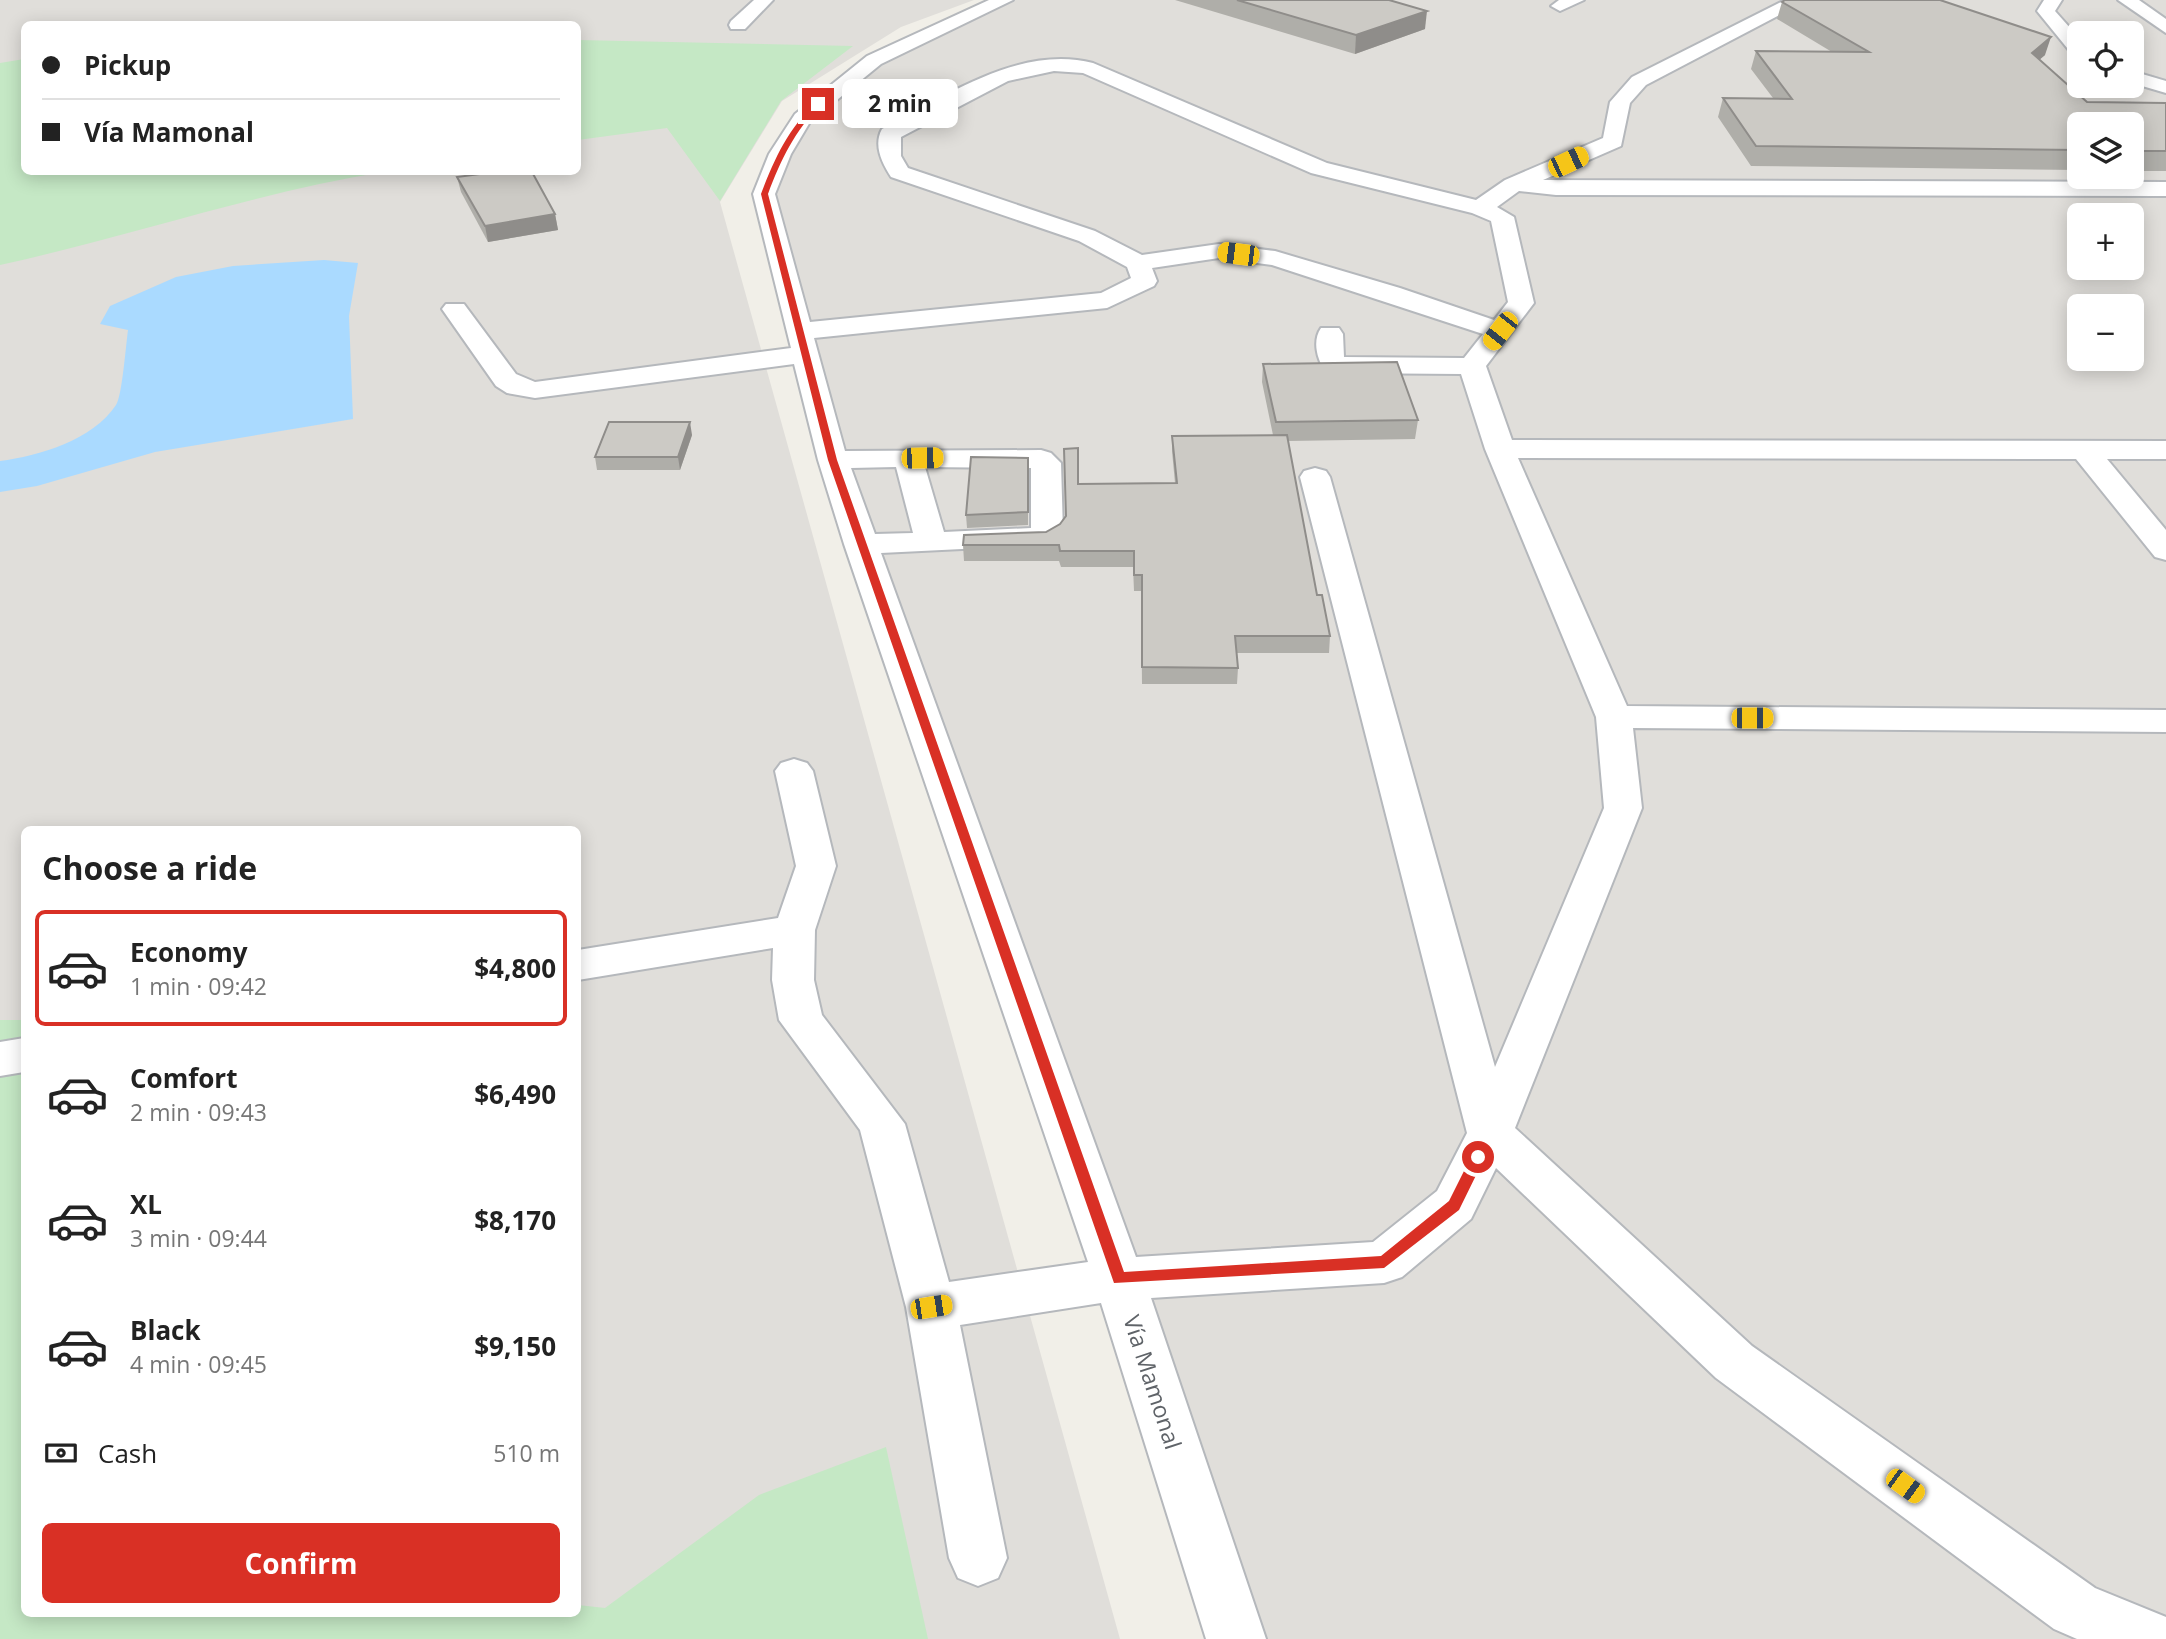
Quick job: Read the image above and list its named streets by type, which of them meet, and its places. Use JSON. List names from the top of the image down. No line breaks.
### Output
{"streets":{"street":["Vía Mamonal"]},"page":{"map_buttons":["+","−"],"banner":["Pickup","Vía Mamonal"],"bubble":"2 min","heading":"Choose a ride","list":[{"name":"Economy","note":"1 min · 09:42","value":"$4,800"},{"name":"Comfort","note":"2 min · 09:43","value":"$6,490"},{"name":"XL","note":"3 min · 09:44","value":"$8,170"},{"name":"Black","note":"4 min · 09:45","value":"$9,150"}],"pay":["Cash","510 m"],"buttons":"Confirm"}}
